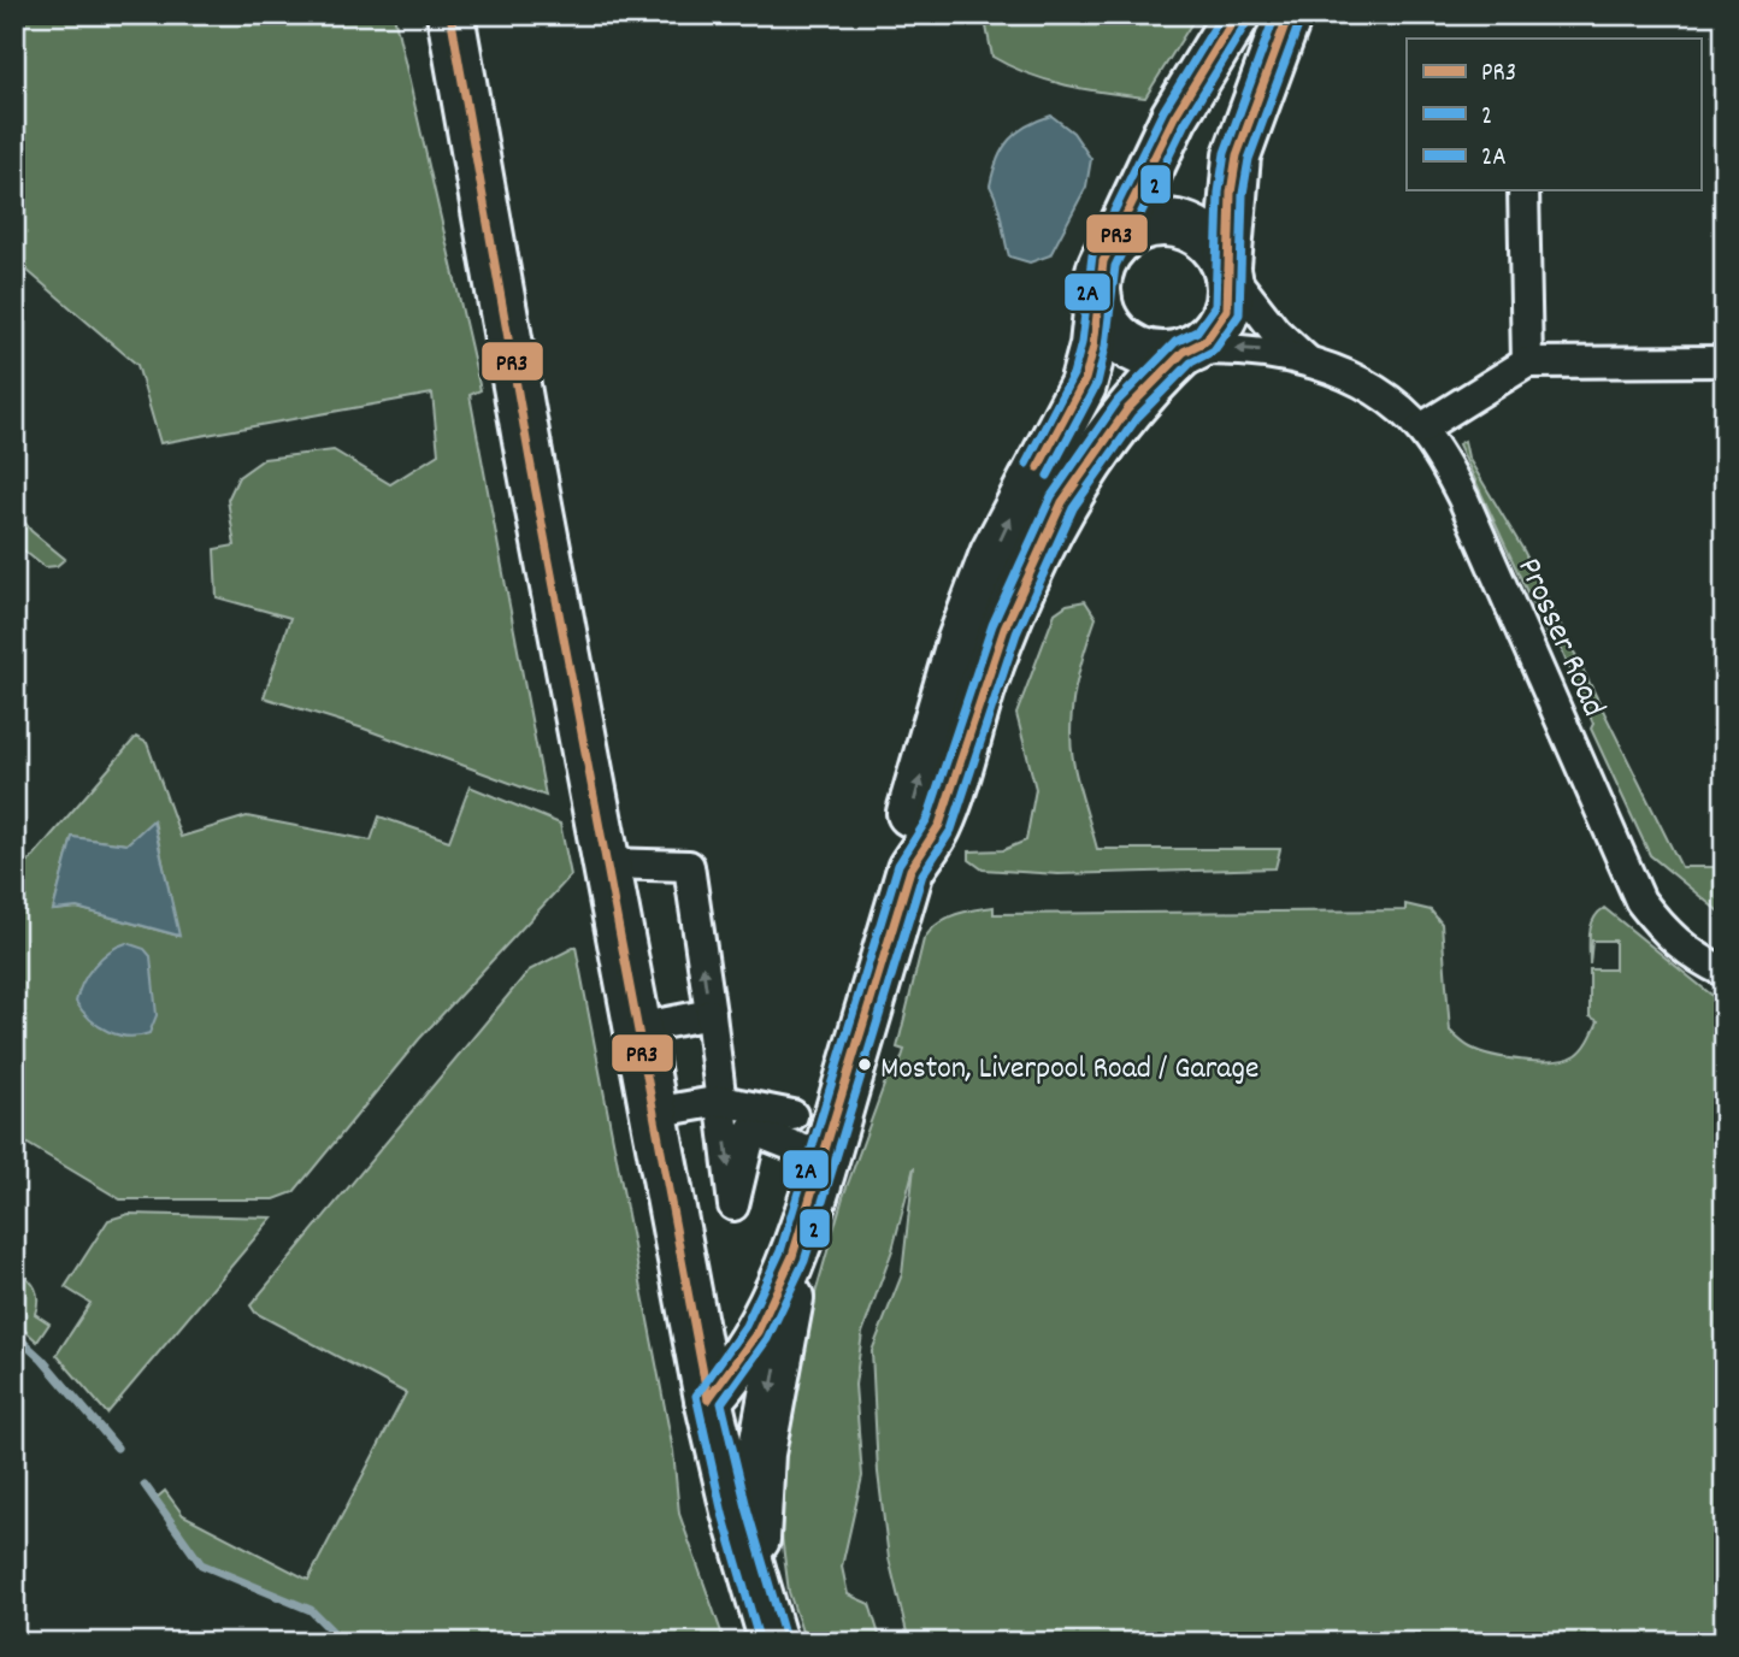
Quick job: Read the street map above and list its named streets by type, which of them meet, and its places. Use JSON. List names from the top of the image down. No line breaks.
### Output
{"streets":{"street":["Prosser Road"]},"places":["Moston, Liverpool Road / Garage"],"lines":["transit line PR3","transit line 2A","transit line 2"],"legend":["PR3","2","2A"]}
